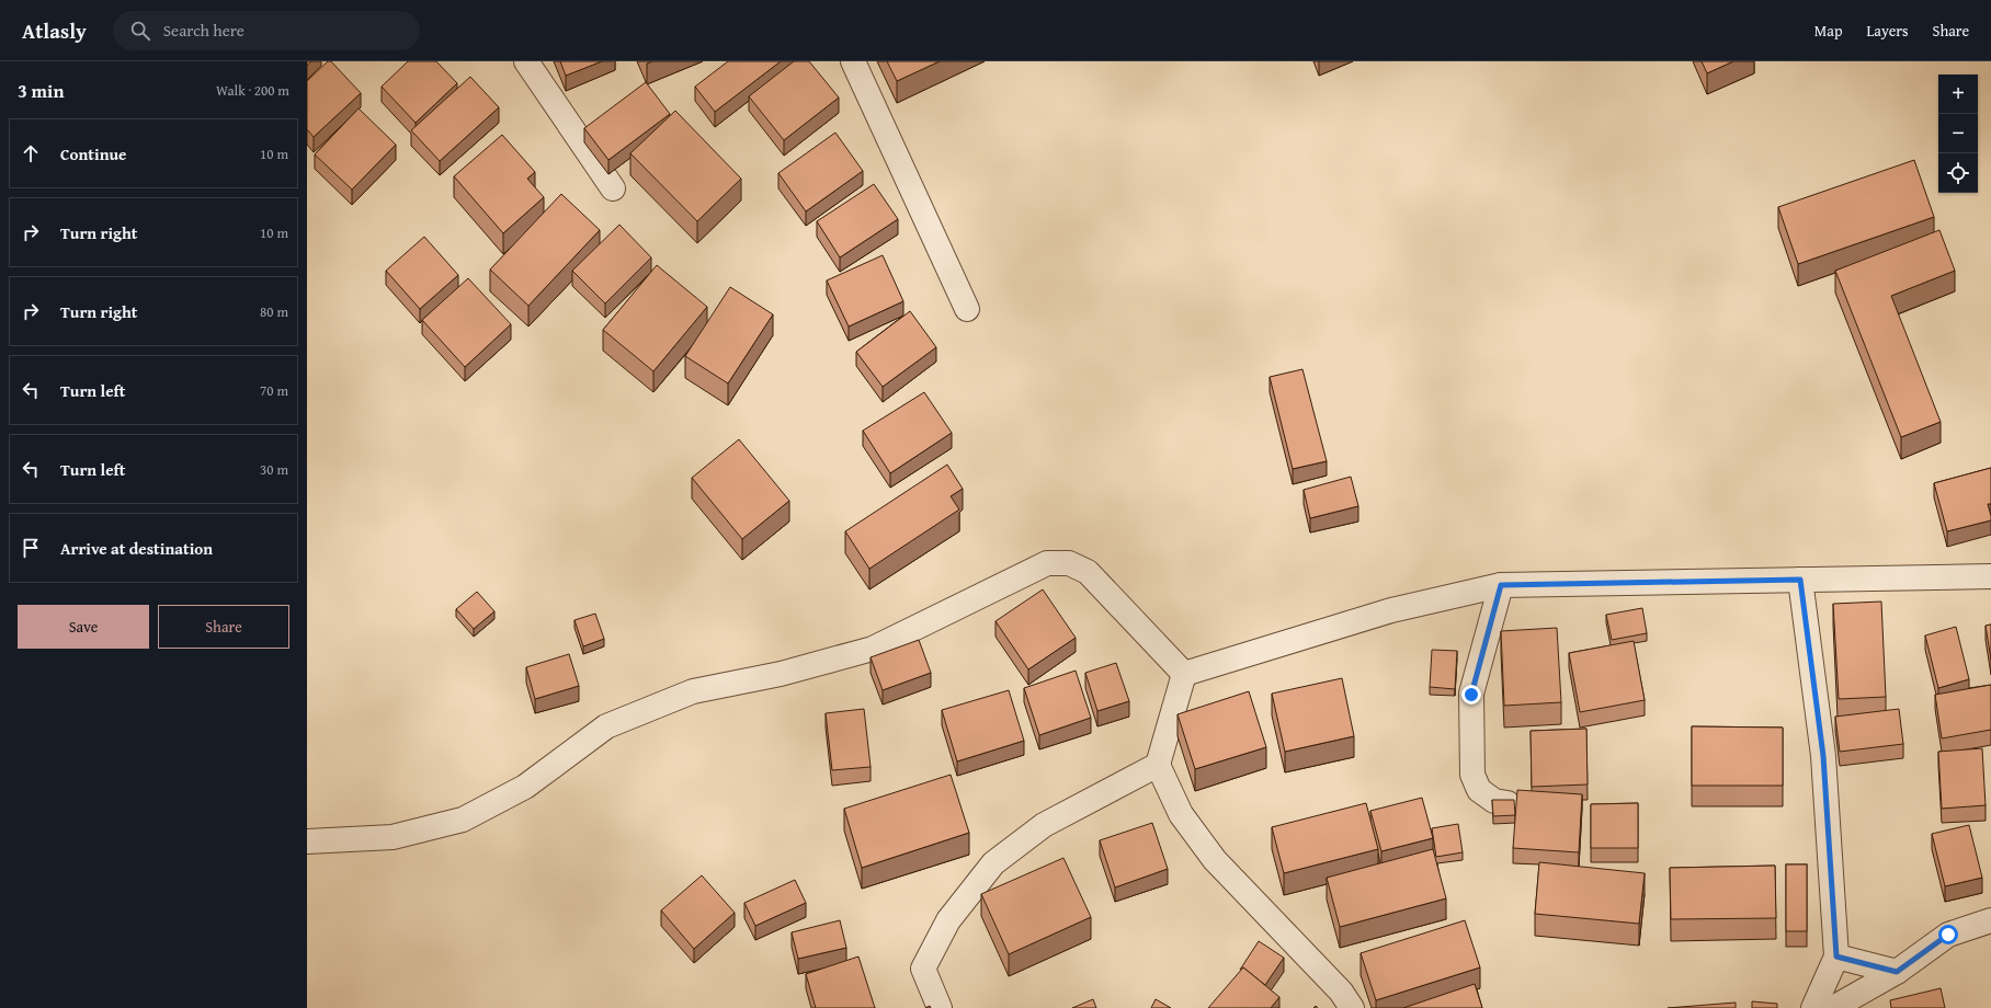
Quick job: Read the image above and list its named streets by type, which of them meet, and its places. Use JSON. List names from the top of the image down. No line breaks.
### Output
{"page":{"header":"Atlasly","search":"Search here","nav":["Map","Layers","Share"],"heading":["3 min","Walk · 200 m"],"map_buttons":["+","−"],"list":[["Continue","10 m"],["Turn right","10 m"],["Turn right","80 m"],["Turn left","70 m"],["Turn left","30 m"],"Arrive at destination"],"buttons":["Save","Share"]}}
